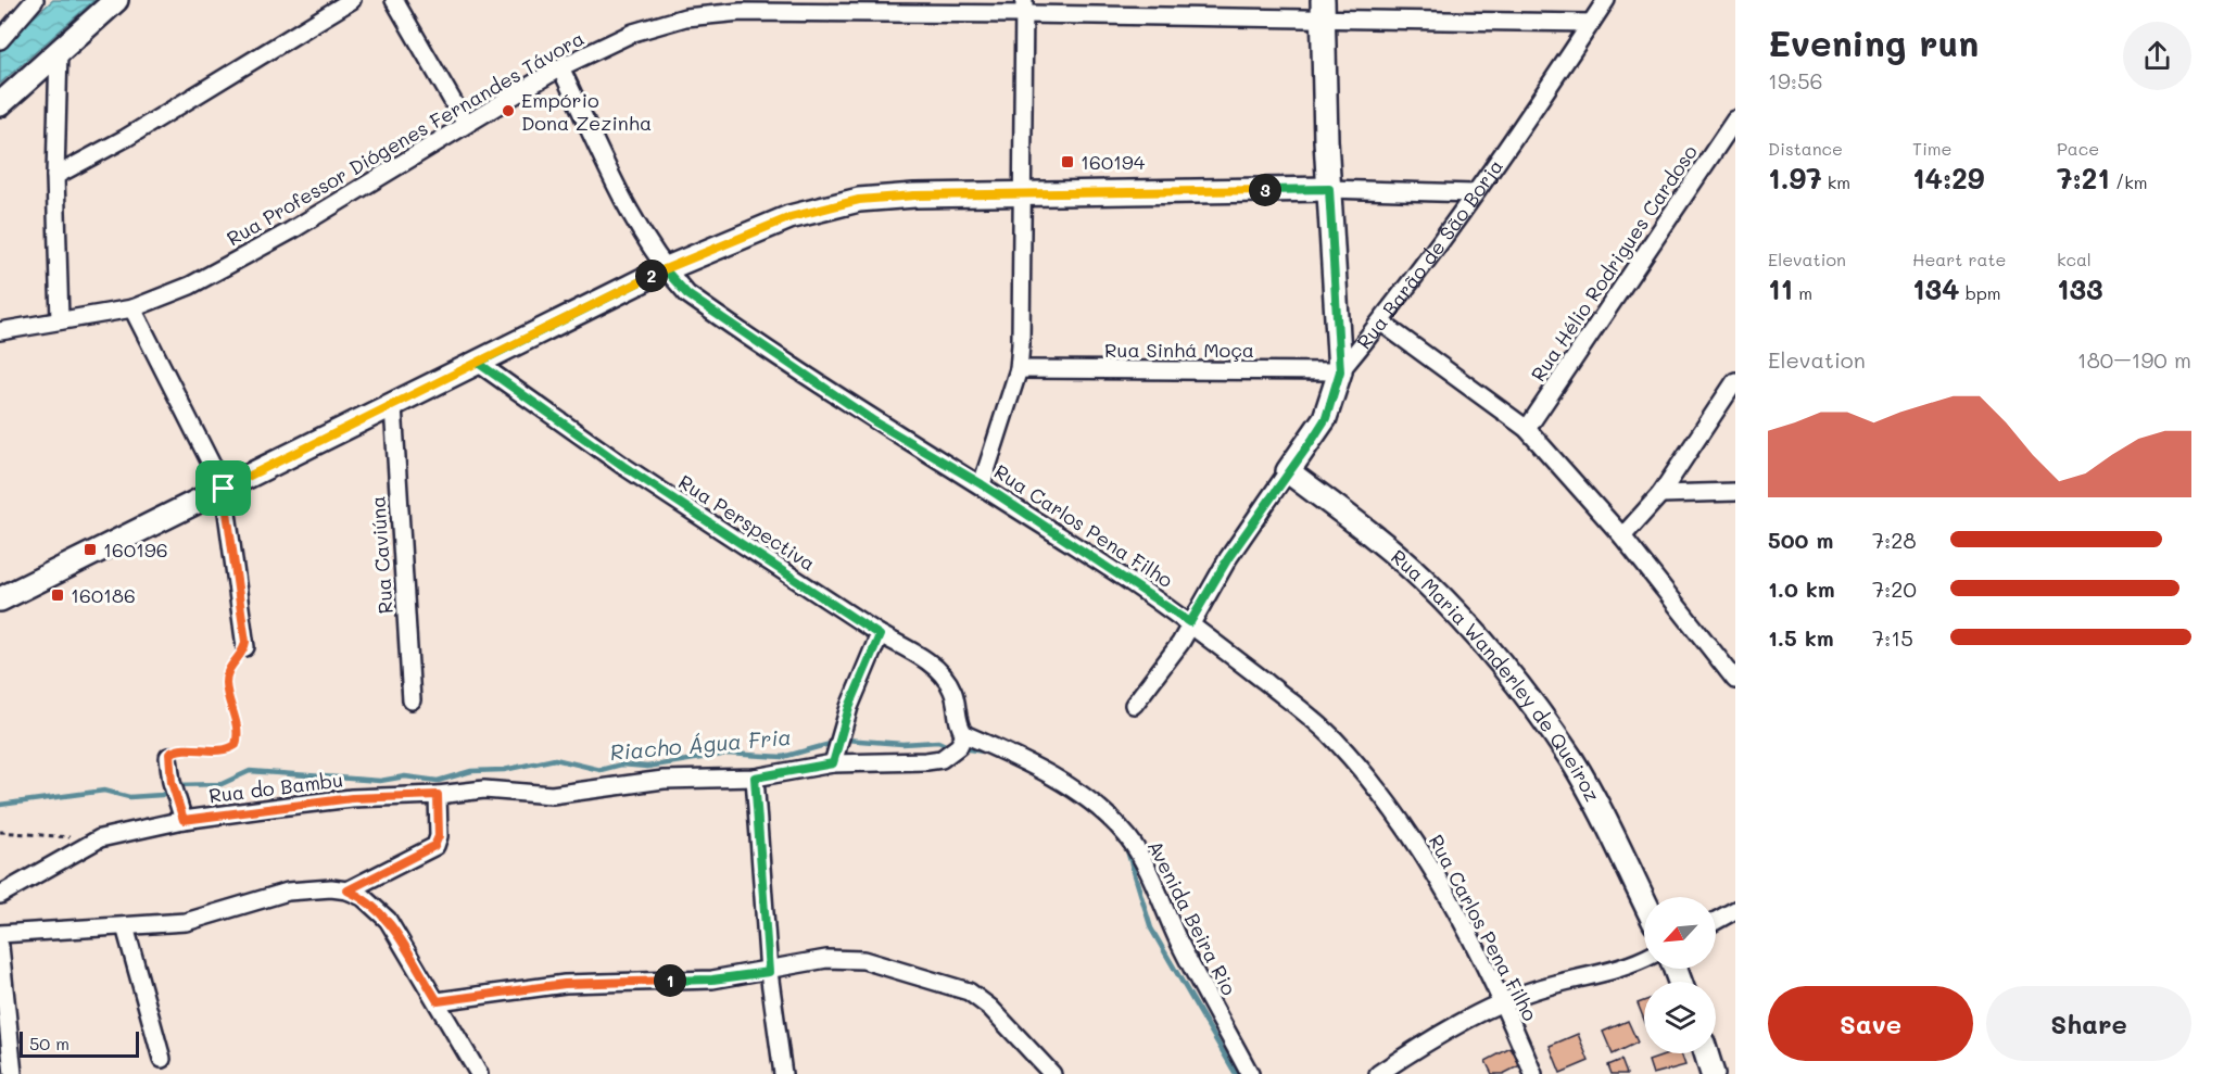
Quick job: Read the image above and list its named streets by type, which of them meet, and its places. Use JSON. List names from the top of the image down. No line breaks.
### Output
{"streets":{"street":["Rua Professor Diógenes Fernandes Távora","Rua Barão de São Borja","Rua Hélio Rodrigues Cardoso","Rua Sinhá Moça","Rua Perspectiva","Rua Carlos Pena Filho","Rua Caviúna","Rua Maria Wanderley de Queiroz","Rua do Bambu","Avenida Beira Rio"]},"crossings":[["Rua Professor Diógenes Fernandes Távora","Rua Barão de São Borja"],["Rua Professor Diógenes Fernandes Távora","Rua Carlos Pena Filho"],["Rua Barão de São Borja","Rua Sinhá Moça"],["Rua Barão de São Borja","Rua Carlos Pena Filho"],["Rua Barão de São Borja","Rua Maria Wanderley de Queiroz"],["Rua Perspectiva","Avenida Beira Rio"]],"water":["Riacho Água Fria"],"places":{"other":["Empório Dona Zezinha"],"transit":["160194","160196","160186"]},"scale_bar":"50 m","north":"bottom left","page":{"heading":["Evening run","19:56"],"stats":[["Distance","1.97 km"],["Time","14:29"],["Pace","7:21 /km"],["Elevation","11 m"],["Heart rate","134 bpm"],["kcal","133"]],"pins":["3","2","1"],"chart":["Elevation","180–190 m"],"list":[{"name":"500 m","note":"7:28"},{"name":"1.0 km","note":"7:20"},{"name":"1.5 km","note":"7:15"}],"buttons":["Save","Share"],"scale":"50 m"}}
